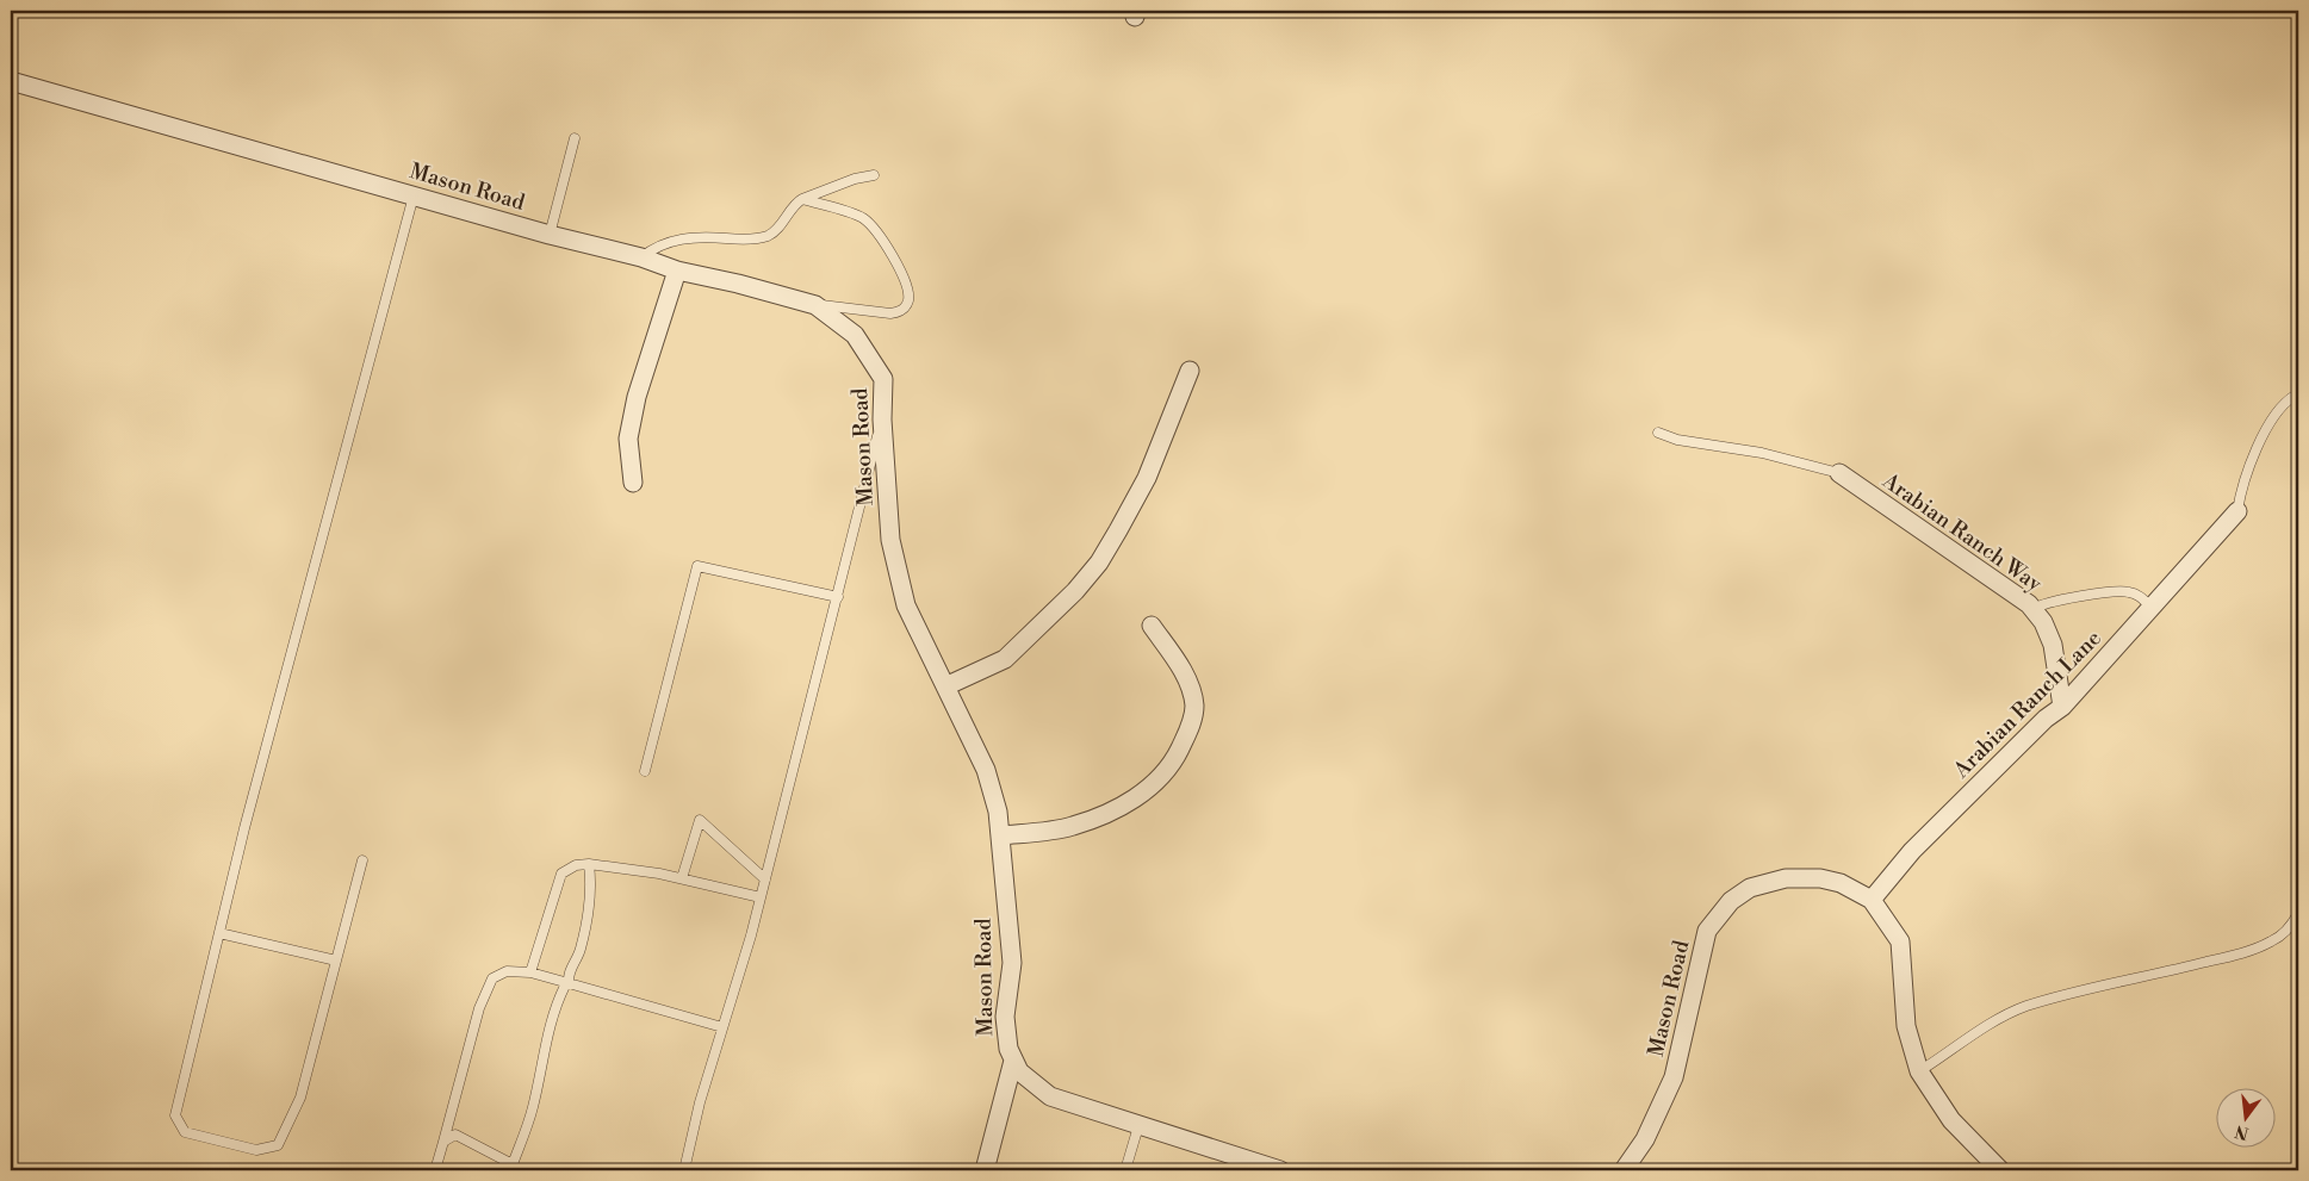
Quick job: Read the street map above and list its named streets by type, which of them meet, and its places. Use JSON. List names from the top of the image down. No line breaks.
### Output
{"streets":{"street":["Mason Road","Arabian Ranch Way","Arabian Ranch Lane"]},"crossings":[["Mason Road","Arabian Ranch Lane"],["Arabian Ranch Way","Arabian Ranch Lane"]],"north":"bottom"}
